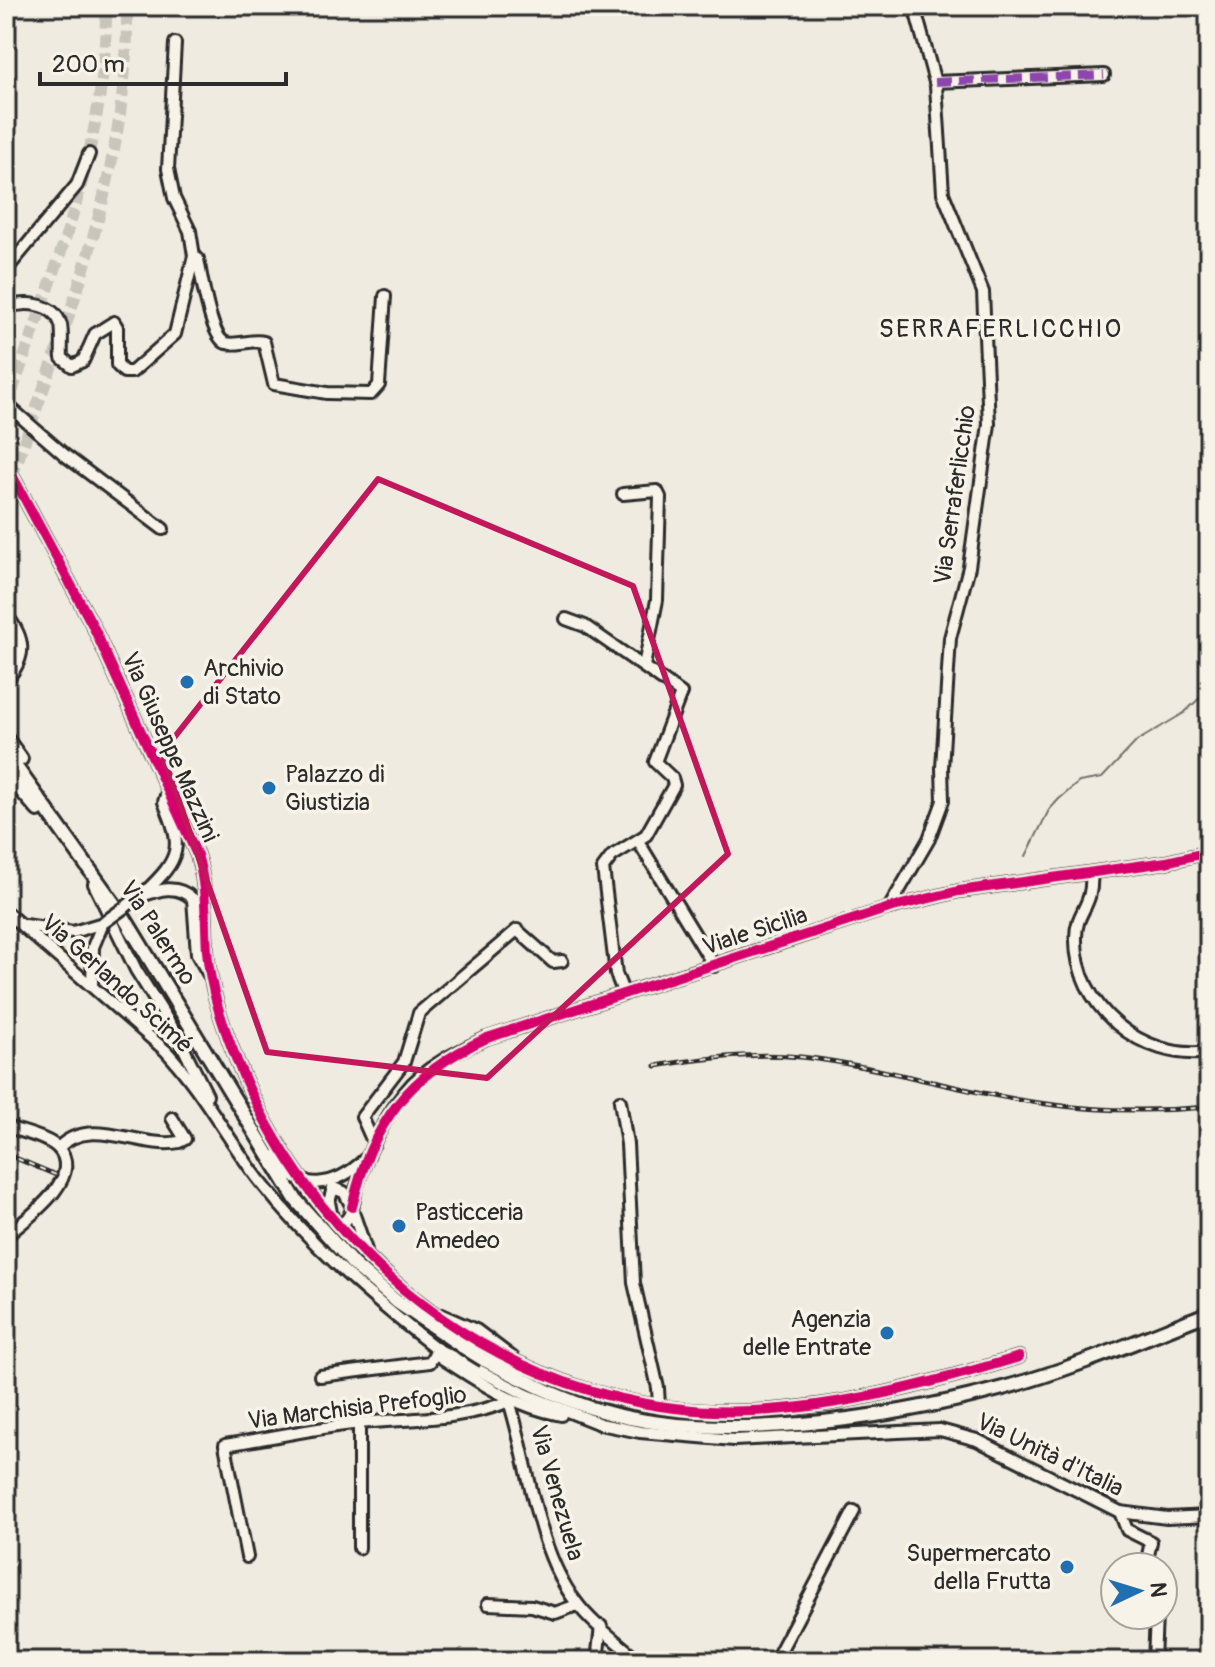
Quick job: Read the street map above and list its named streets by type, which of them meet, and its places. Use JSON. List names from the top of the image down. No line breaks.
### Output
{"streets":{"main road":["Via Palermo"],"street":["Via Serraferlicchio","Via Giuseppe Mazzini","Viale Sicilia","Via Gerlando Scimé","Via Marchisia Prefoglio","Via Unità d'Italia","Via Venezuela"]},"crossings":[["Via Serraferlicchio","Viale Sicilia"],["Via Giuseppe Mazzini","Via Palermo"],["Via Giuseppe Mazzini","Via Unità d'Italia"],["Via Palermo","Via Unità d'Italia"],["Via Gerlando Scimé","Via Unità d'Italia"],["Via Marchisia Prefoglio","Via Unità d'Italia"],["Via Marchisia Prefoglio","Via Venezuela"],["Via Unità d'Italia","Via Venezuela"]],"districts":["SERRAFERLICCHIO"],"places":["Archivio di Stato","Palazzo di Giustizia","Pasticceria Amedeo","Agenzia delle Entrate","Supermercato della Frutta"],"scale_bar":"200 m","north":"right"}
